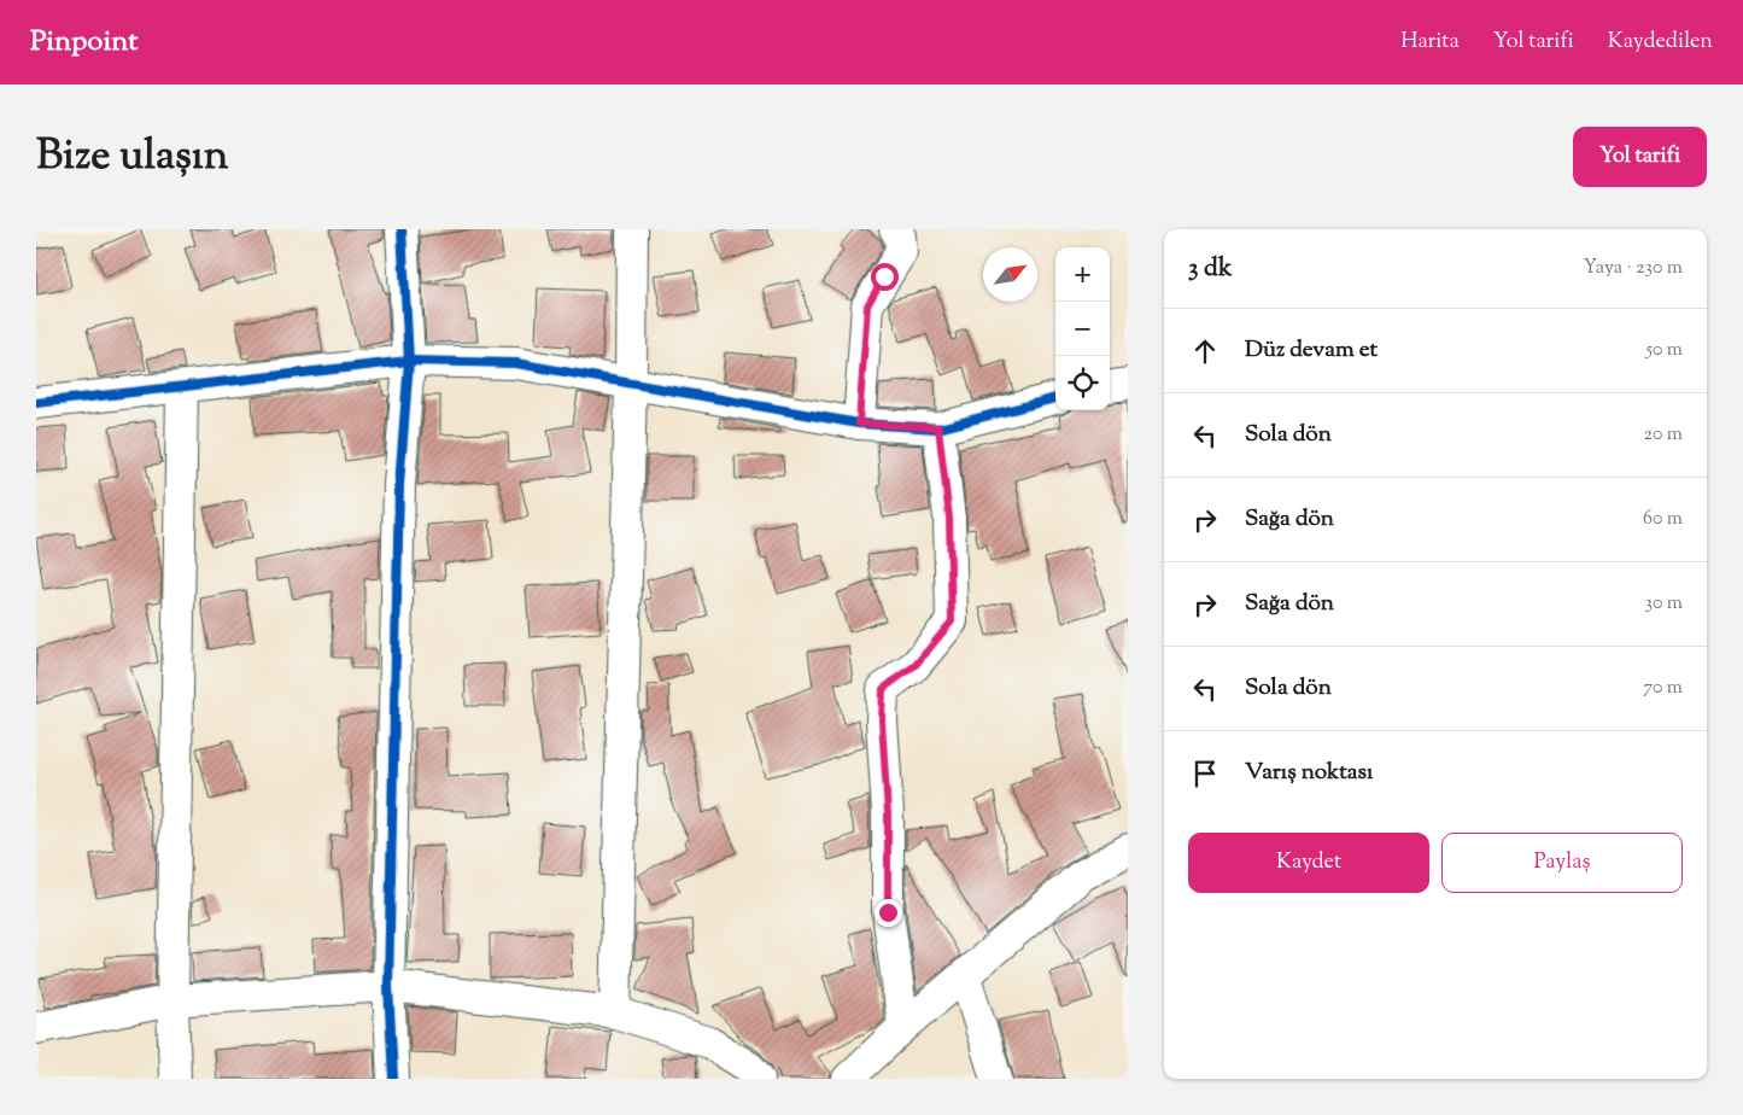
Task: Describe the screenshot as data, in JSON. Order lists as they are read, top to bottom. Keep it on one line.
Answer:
{"north":"top right","page":{"header":"Pinpoint","nav":["Harita","Yol tarifi","Kaydedilen"],"title":"Bize ulaşın","buttons":["Yol tarifi",["Kaydet","Paylaş"]],"heading":["3 dk","Yaya · 230 m"],"map_buttons":["+","−"],"list":[["Düz devam et","50 m"],["Sola dön","20 m"],["Sağa dön","60 m"],["Sağa dön","30 m"],["Sola dön","70 m"],"Varış noktası"]}}
